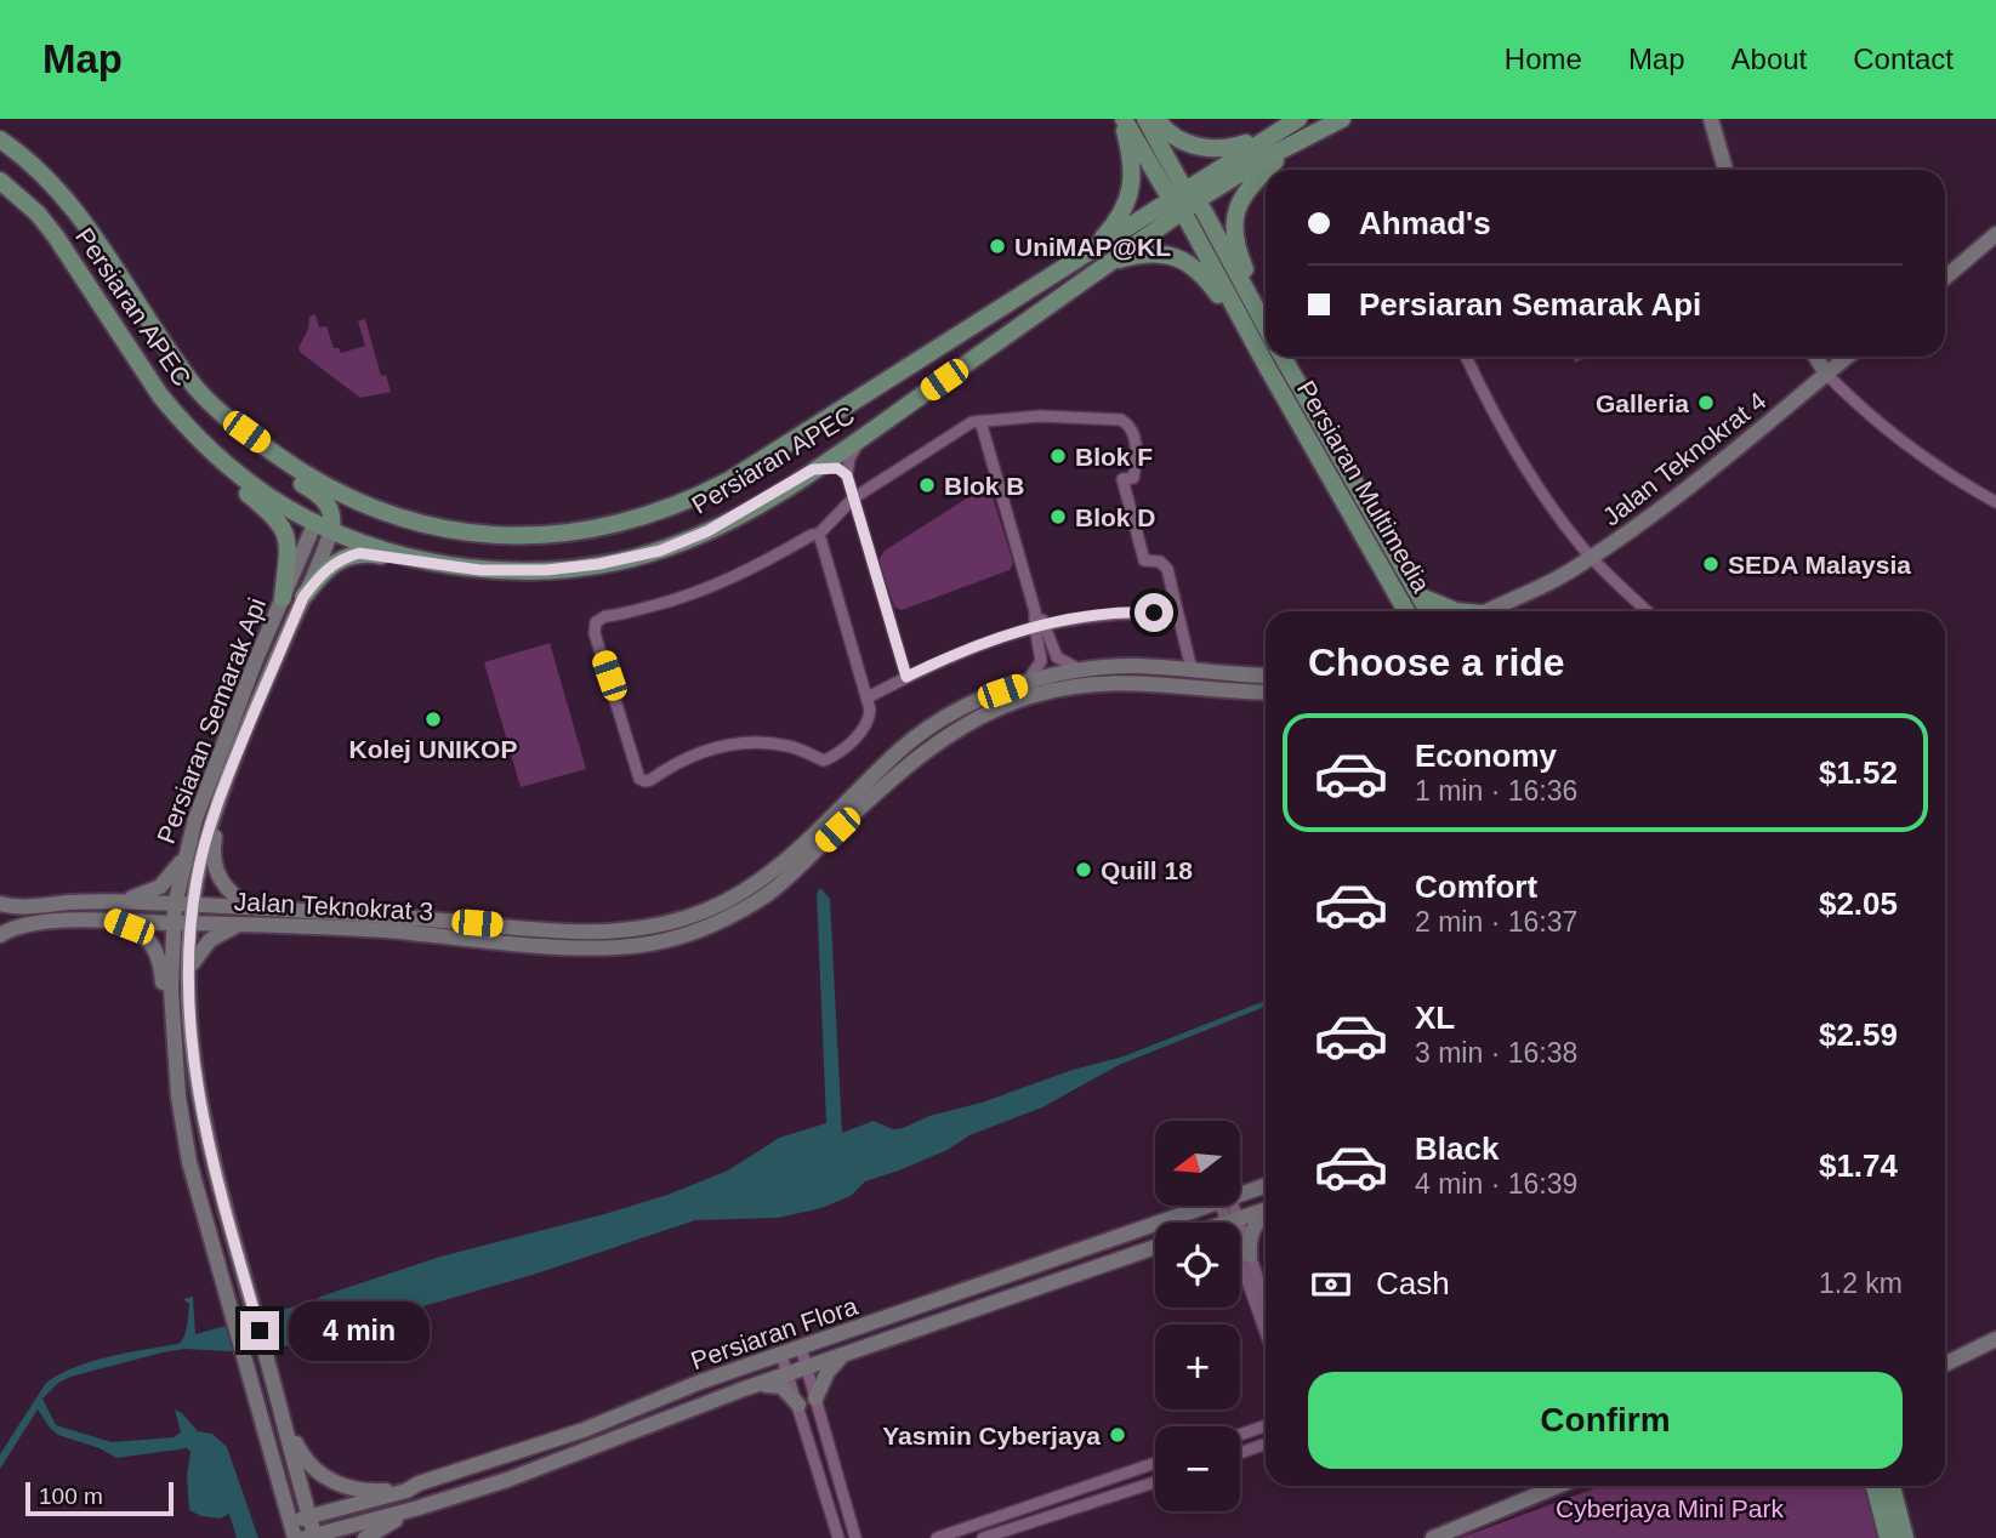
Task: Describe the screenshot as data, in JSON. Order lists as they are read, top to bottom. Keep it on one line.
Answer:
{"streets":{"main road":["Persiaran APEC","Jalan Teknokrat 4","Persiaran Multimedia","Persiaran Semarak Api","Jalan Teknokrat 3","Persiaran Flora"]},"crossings":[["Persiaran APEC","Persiaran Multimedia"],["Persiaran APEC","Persiaran Semarak Api"],["Persiaran Semarak Api","Jalan Teknokrat 3"],["Persiaran Semarak Api","Persiaran Flora"]],"parks":["Cyberjaya Mini Park"],"places":["UniMAP@KL","Galleria","Blok F","Blok B","Blok D","SEDA Malaysia","Kolej UNIKOP","Quill 18","Yasmin Cyberjaya"],"scale_bar":"100 m","north":"left","page":{"header":"Map","nav":["Home","Map","About","Contact"],"banner":["Ahmad's","Persiaran Semarak Api"],"heading":"Choose a ride","list":[{"name":"Economy","note":"1 min · 16:36","value":"$1.52"},{"name":"Comfort","note":"2 min · 16:37","value":"$2.05"},{"name":"XL","note":"3 min · 16:38","value":"$2.59"},{"name":"Black","note":"4 min · 16:39","value":"$1.74"}],"map_buttons":["+","−"],"pay":["Cash","1.2 km"],"bubble":"4 min","buttons":"Confirm","scale":"100 m"}}
